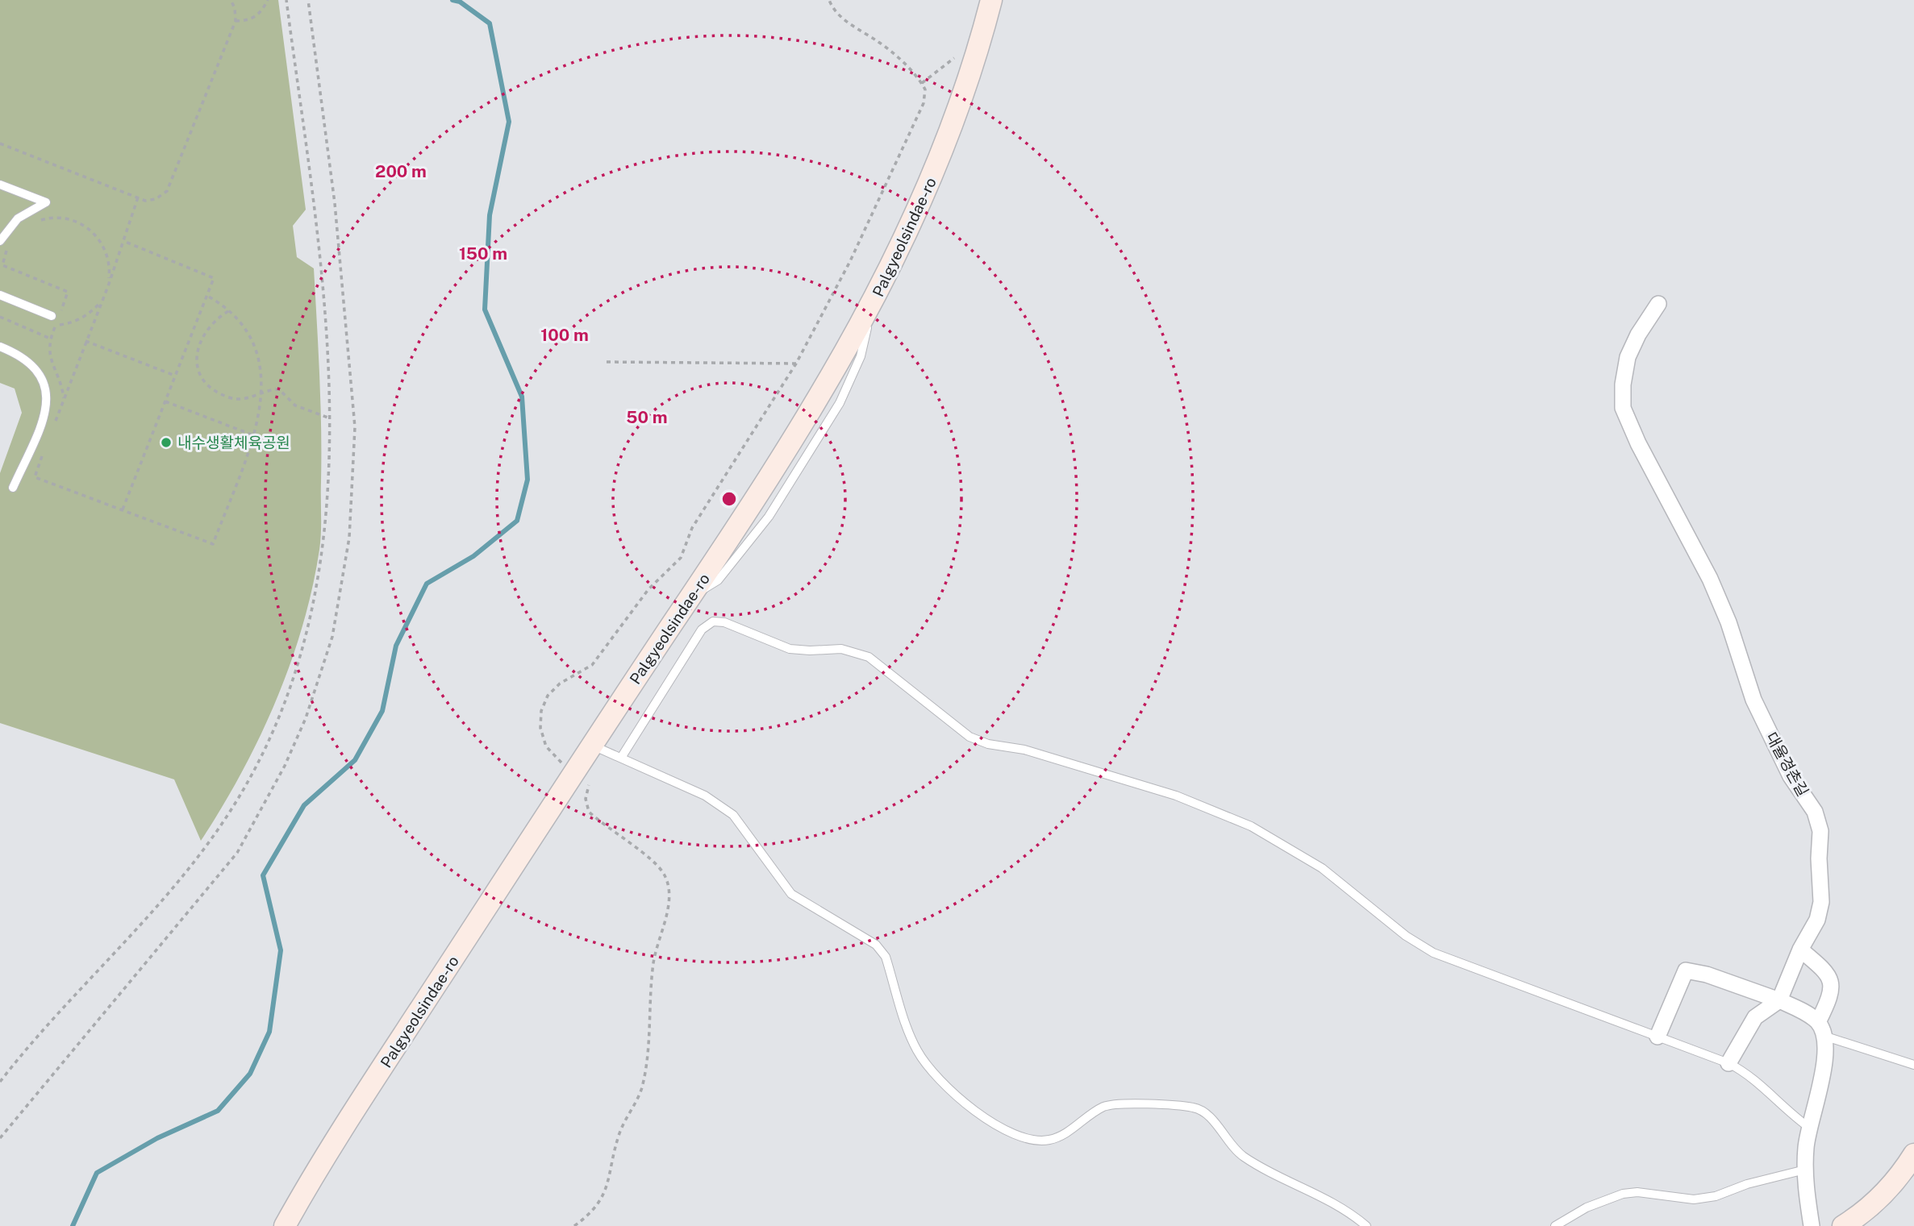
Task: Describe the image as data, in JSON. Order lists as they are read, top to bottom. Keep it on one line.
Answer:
{"streets":{"main road":["Palgyeolsindae-ro"],"street":["대율경촌길"]},"places":["내수생활체육공원"],"rings":["200 m","150 m","100 m","50 m"]}
